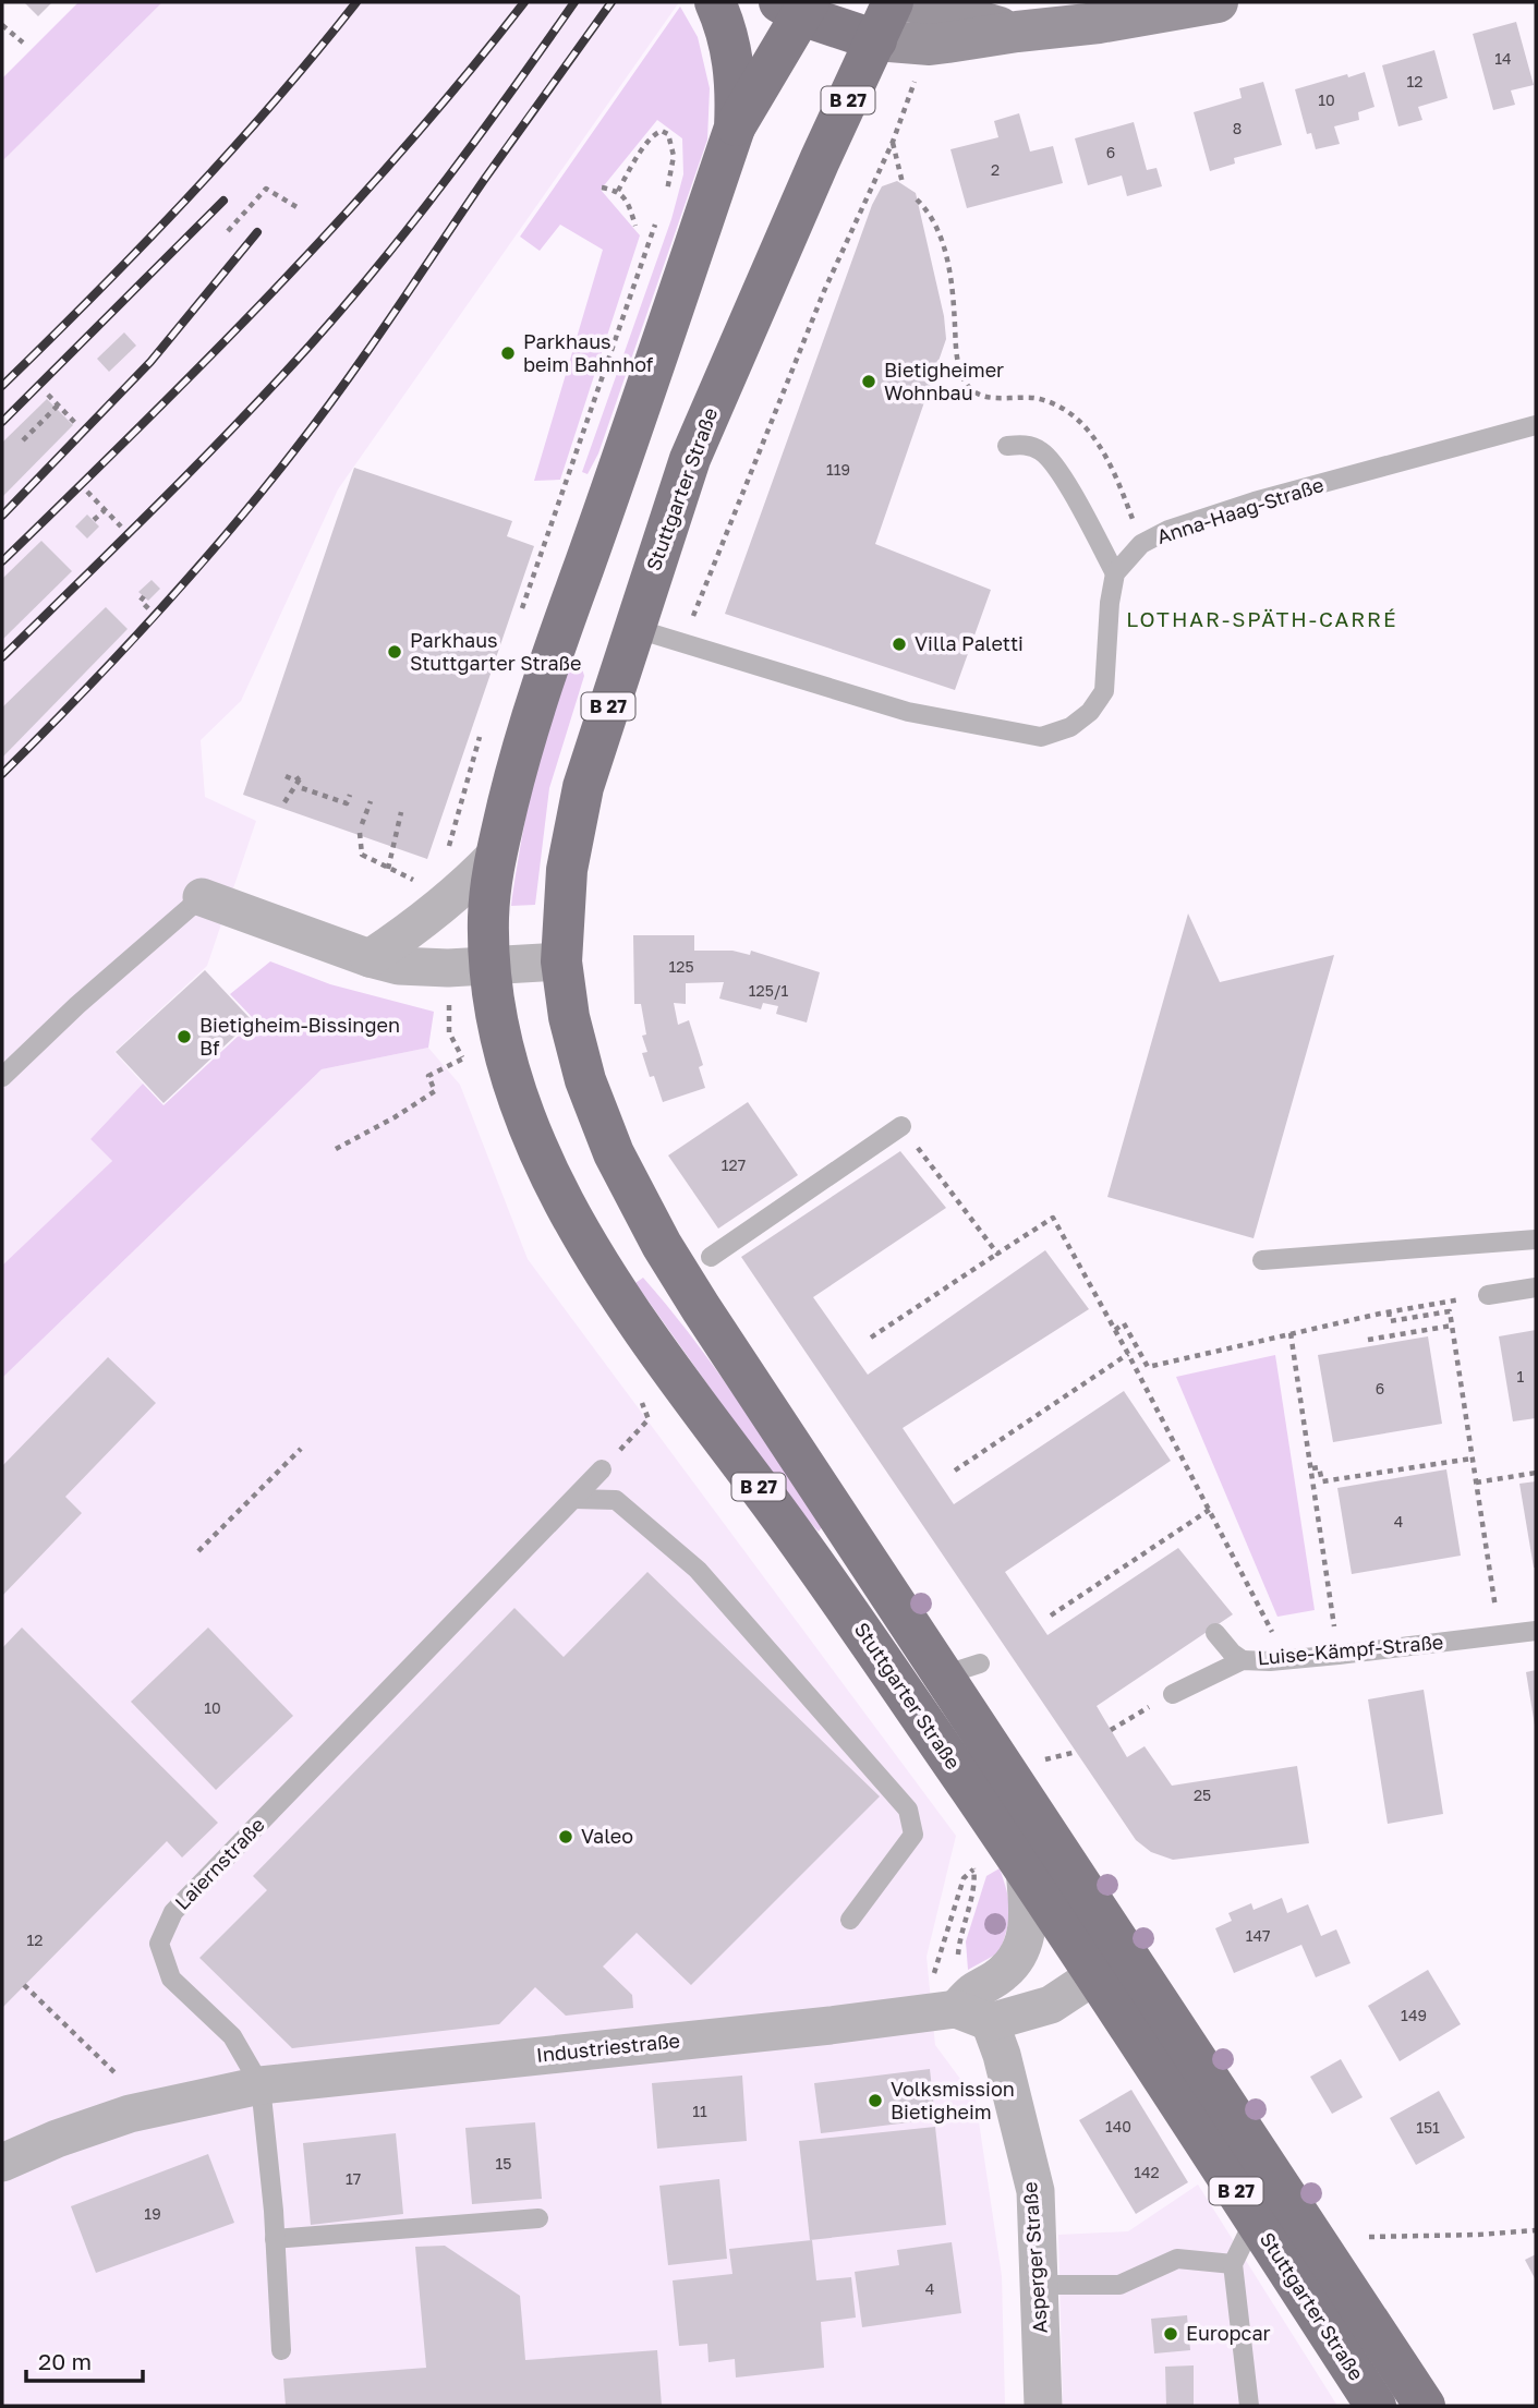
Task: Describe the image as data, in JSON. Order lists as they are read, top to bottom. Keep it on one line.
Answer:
{"streets":{"main road":["B 27","Stuttgarter Straße"],"street":["Industriestraße","Asperger Straße"],"lane":["Anna-Haag-Straße","Luise-Kämpf-Straße","Laiernstraße"]},"crossings":[["B 27","Stuttgarter Straße"],["Stuttgarter Straße","Industriestraße"],["Laiernstraße","Industriestraße"],["Industriestraße","Asperger Straße"]],"districts":["LOTHAR-SPÄTH-CARRÉ"],"places":["Parkhaus beim Bahnhof","Bietigheimer Wohnbau","Villa Paletti","Parkhaus Stuttgarter Straße","Bietigheim-Bissingen Bf","Valeo","Volksmission Bietigheim","Europcar"],"house_numbers":["14","12","10","8","6","2","119","125","125/1","127","1","6","4","10","25","147","12","149","11","140","151","15","142","17","19","4"],"scale_bar":"20 m"}
